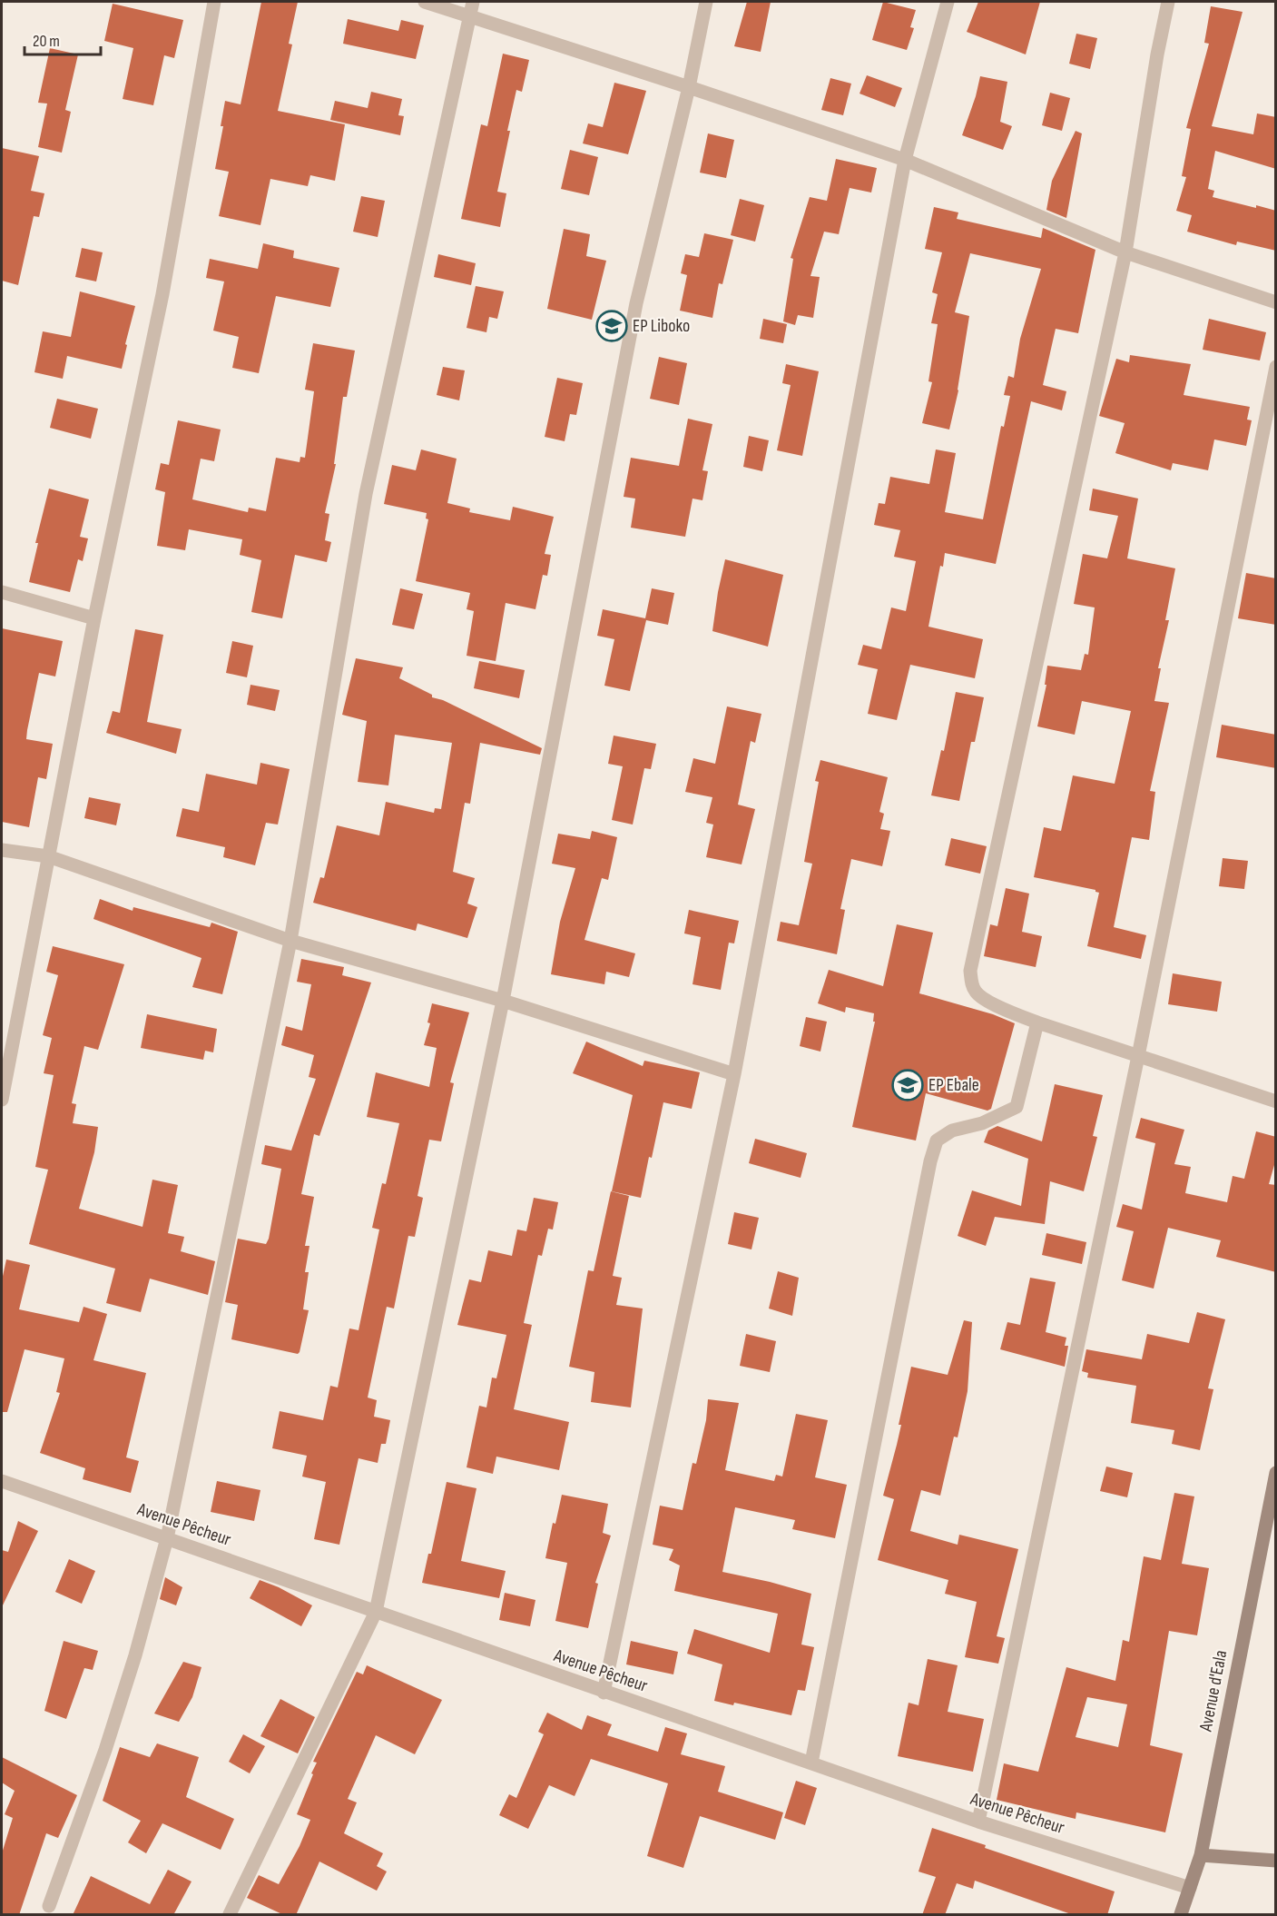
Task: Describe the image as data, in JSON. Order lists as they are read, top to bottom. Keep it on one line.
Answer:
{"streets":{"street":["Avenue Pêcheur","Avenue d'Eala"]},"crossings":[["Avenue Pêcheur","Avenue d'Eala"]],"places":{"school or university":["EP Liboko","EP Ebale"]},"scale_bar":"20 m"}
